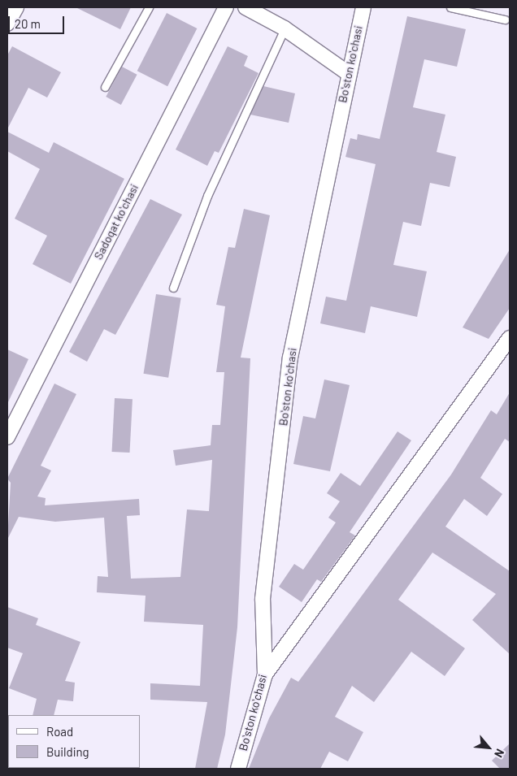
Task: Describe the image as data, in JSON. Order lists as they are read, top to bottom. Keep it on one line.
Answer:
{"streets":{"street":["Boʻston koʻchasi","Sadoqat koʻchasi"]},"legend":["Road","Building"],"scale_bar":"20 m","north":"bottom right"}
